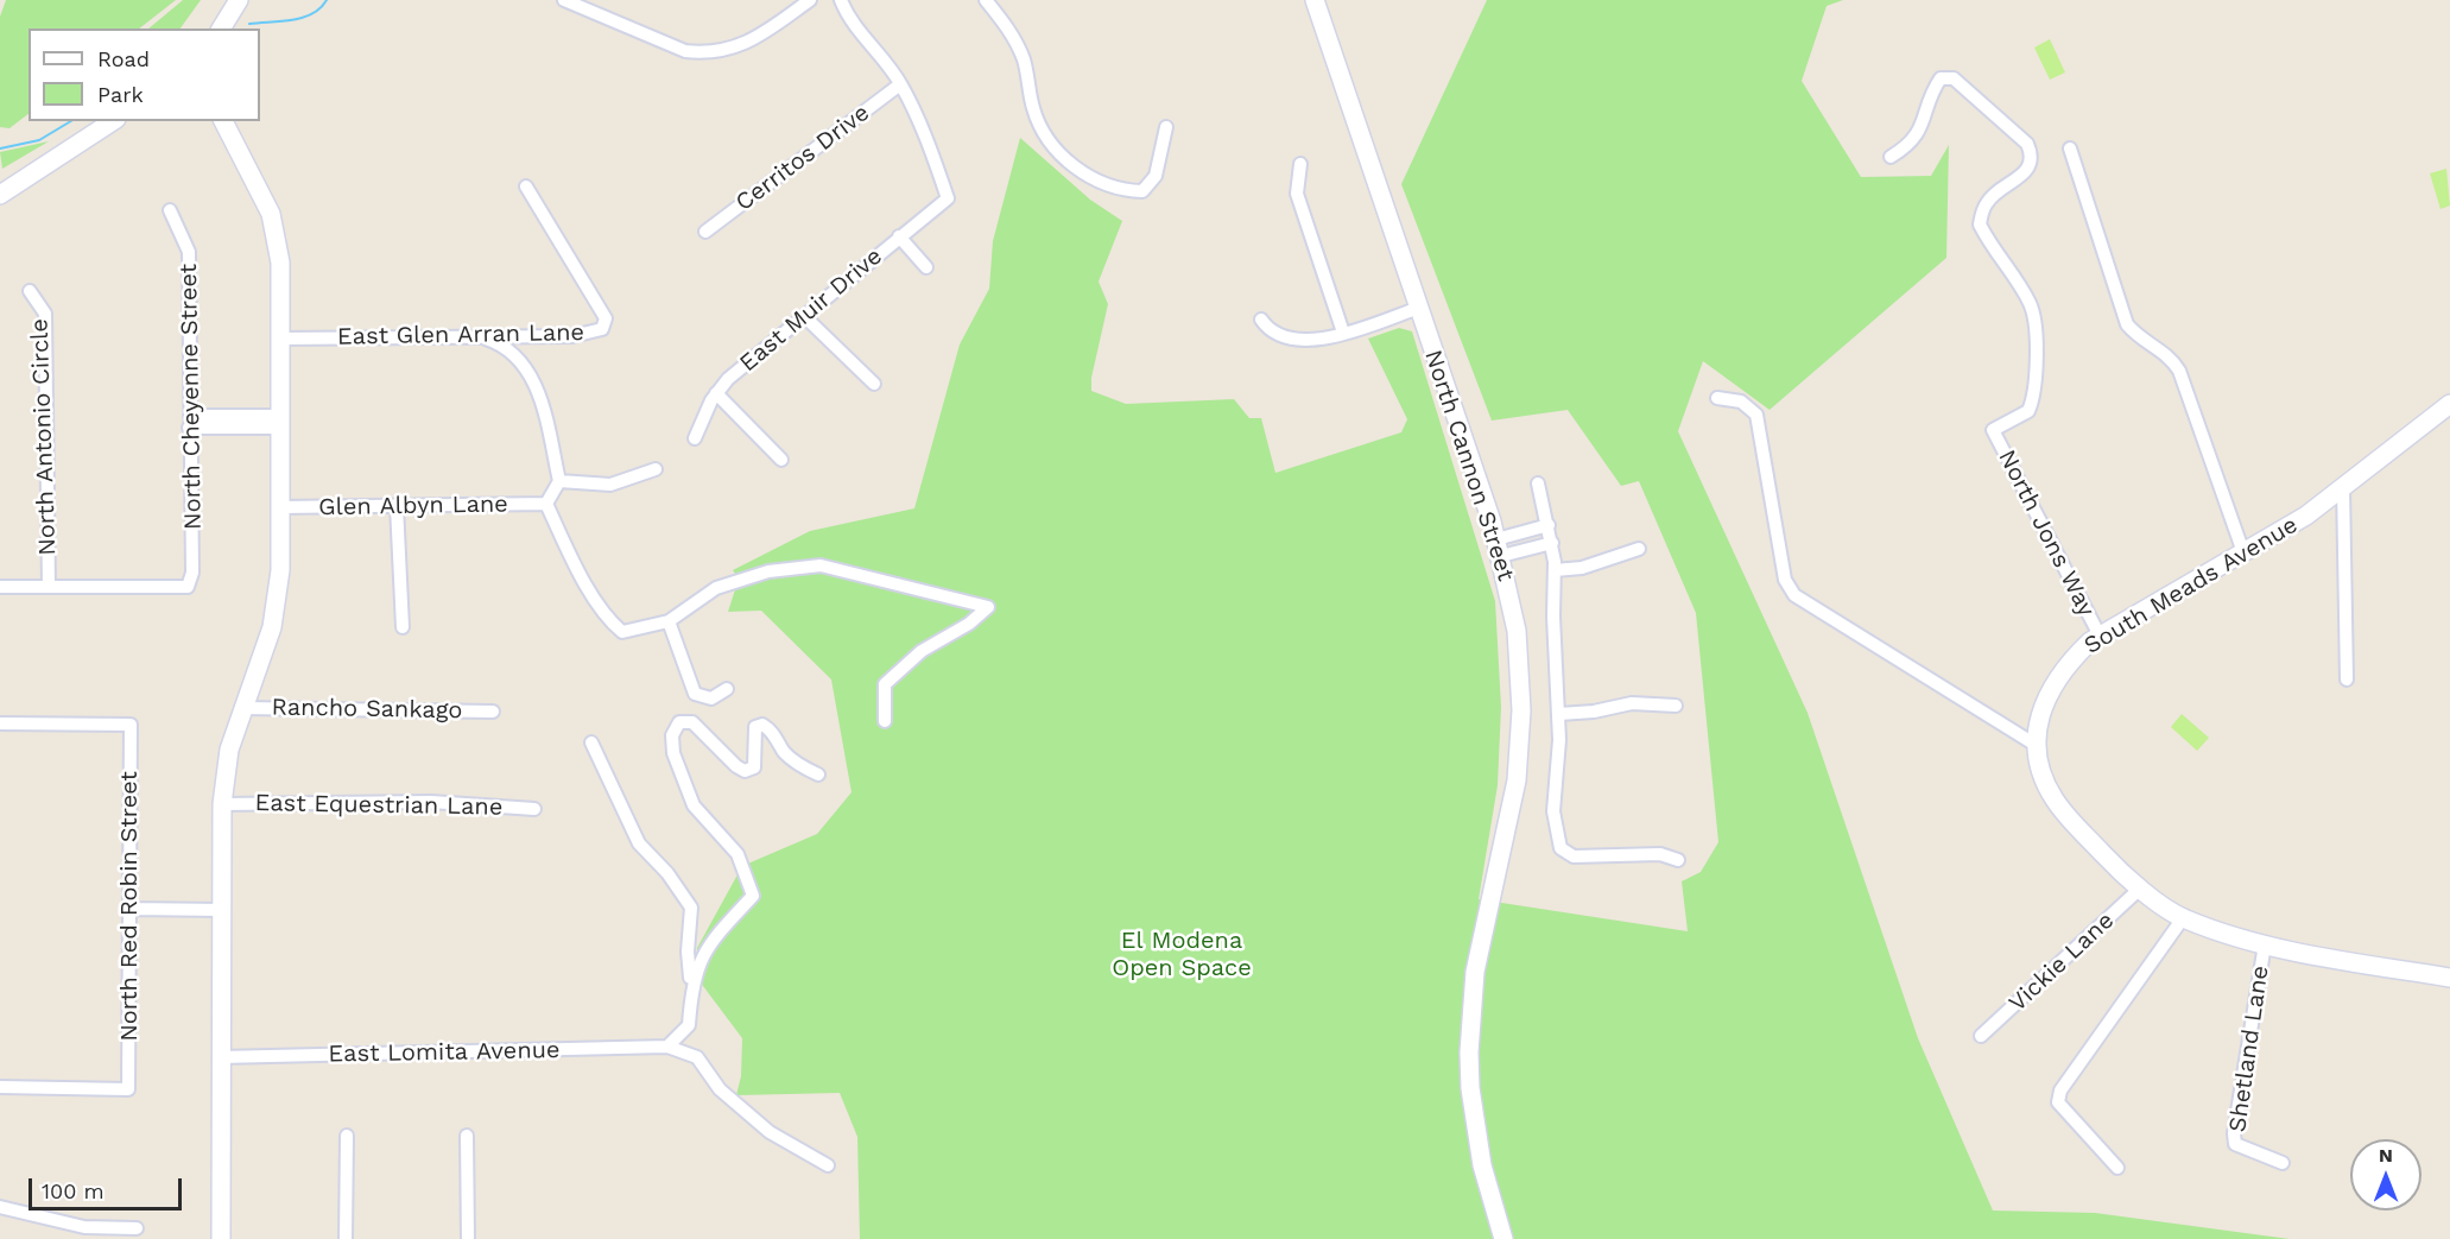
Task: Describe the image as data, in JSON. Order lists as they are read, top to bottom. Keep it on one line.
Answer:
{"streets":{"street":["Cerritos Drive","East Muir Drive","East Glen Arran Lane","North Cheyenne Street","North Antonio Circle","North Cannon Street","Glen Albyn Lane","North Jons Way","South Meads Avenue","Rancho Sankago","East Equestrian Lane","North Red Robin Street","Vickie Lane","Shetland Lane","East Lomita Avenue"]},"crossings":[["Cerritos Drive","East Muir Drive"],["North Cheyenne Street","North Antonio Circle"],["North Jons Way","South Meads Avenue"],["South Meads Avenue","Vickie Lane"],["South Meads Avenue","Shetland Lane"]],"parks":["El Modena Open Space"],"legend":["Road","Park"],"scale_bar":"100 m","north":"top"}
